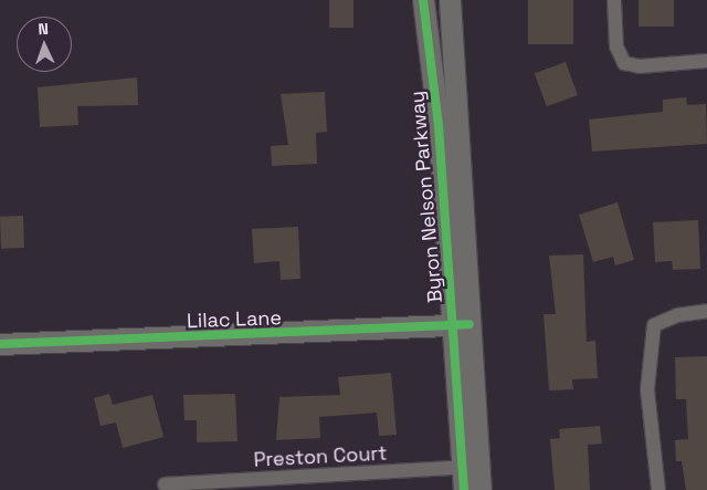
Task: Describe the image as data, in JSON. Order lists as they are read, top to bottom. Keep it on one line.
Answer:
{"streets":{"street":["Byron Nelson Parkway","Lilac Lane","Preston Court"]},"crossings":[["Byron Nelson Parkway","Lilac Lane"],["Byron Nelson Parkway","Preston Court"]],"north":"top"}
